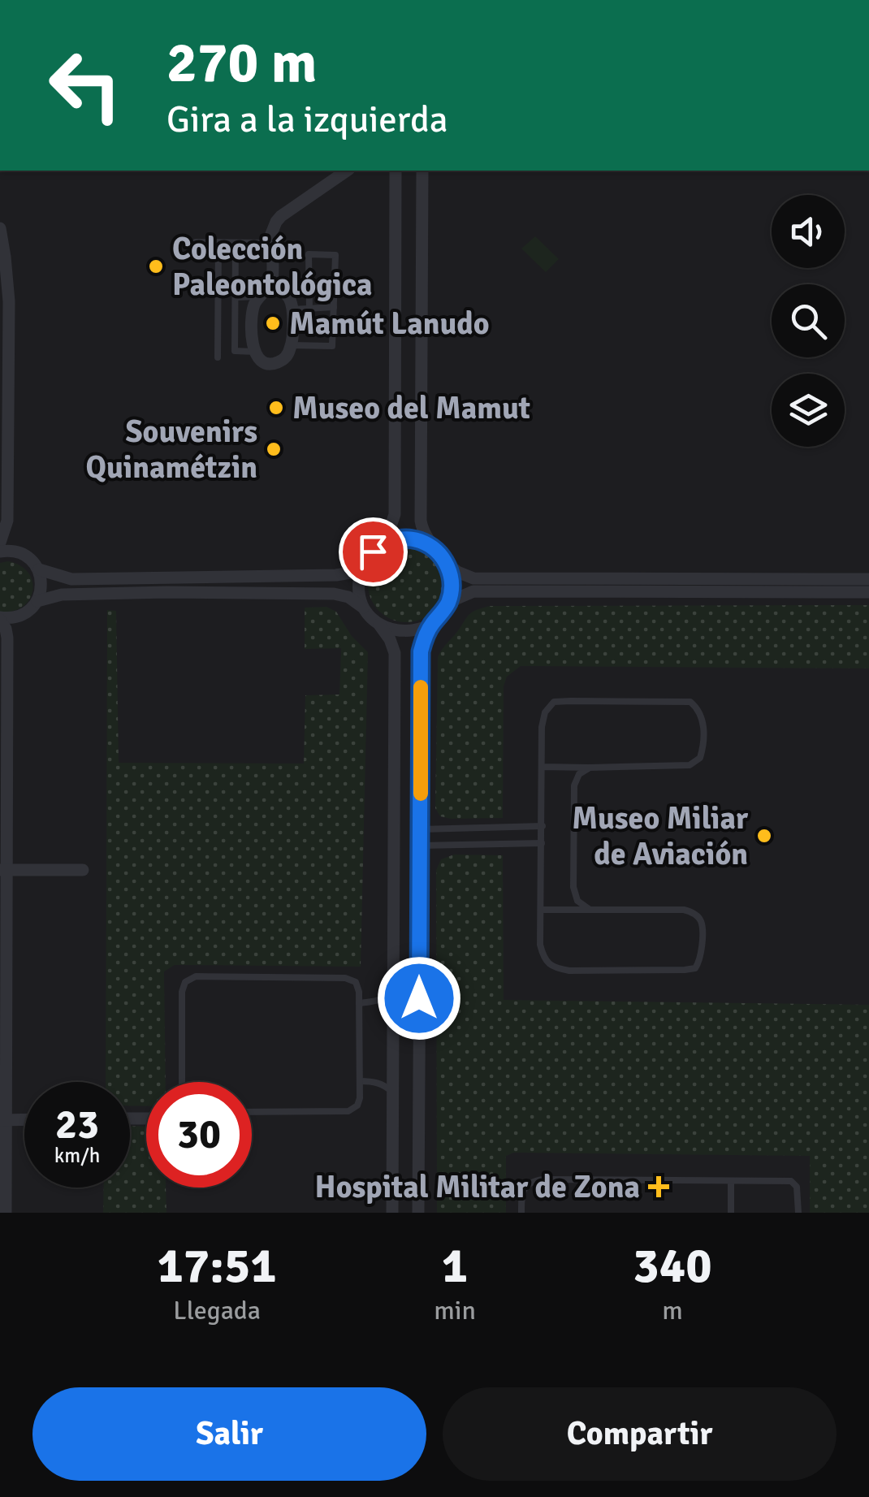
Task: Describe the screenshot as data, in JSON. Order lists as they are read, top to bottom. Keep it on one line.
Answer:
{"places":{"other":["Colección Paleontológica","Mamút Lanudo","Museo del Mamut","Souvenirs Quinamétzin","Museo Miliar de Aviación"],"health":["Hospital Militar de Zona"]},"page":{"turn":["270 m","Gira a la izquierda"],"speed":"23 km/h","limit":"30","eta":["17:51","Llegada","1","min","340","m"],"buttons":["Salir","Compartir"]}}
